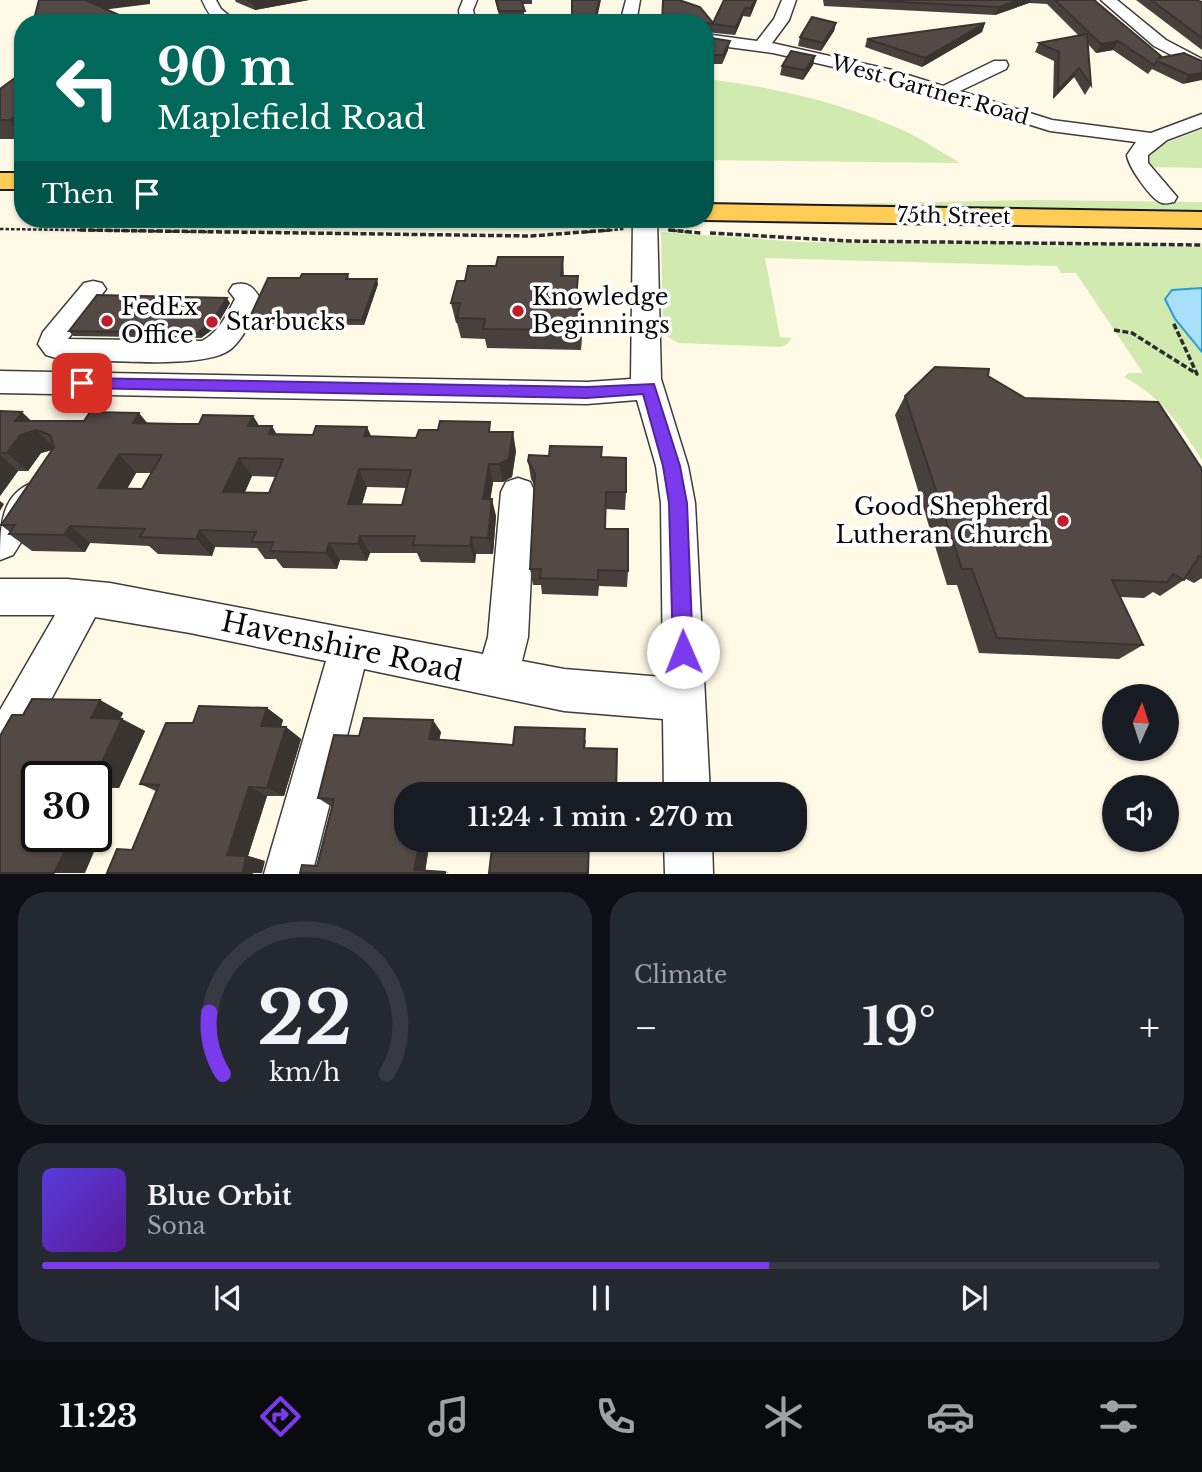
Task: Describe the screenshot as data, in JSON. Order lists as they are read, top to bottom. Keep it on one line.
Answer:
{"streets":{"main road":["75th Street"],"street":["West Gartner Road","Havenshire Road"]},"places":["Knowledge Beginnings","FedEx Office","Starbucks","Good Shepherd Lutheran Church"],"north":"top","page":{"turn":["90 m","Maplefield Road"],"then":"Then","limit":"30","trip":"11:24 · 1 min · 270 m","tile":"Climate","heat":["−","19°","+"],"song":["Blue Orbit","Sona"],"tabs":"11:23","gauge":["22","km/h"]}}
